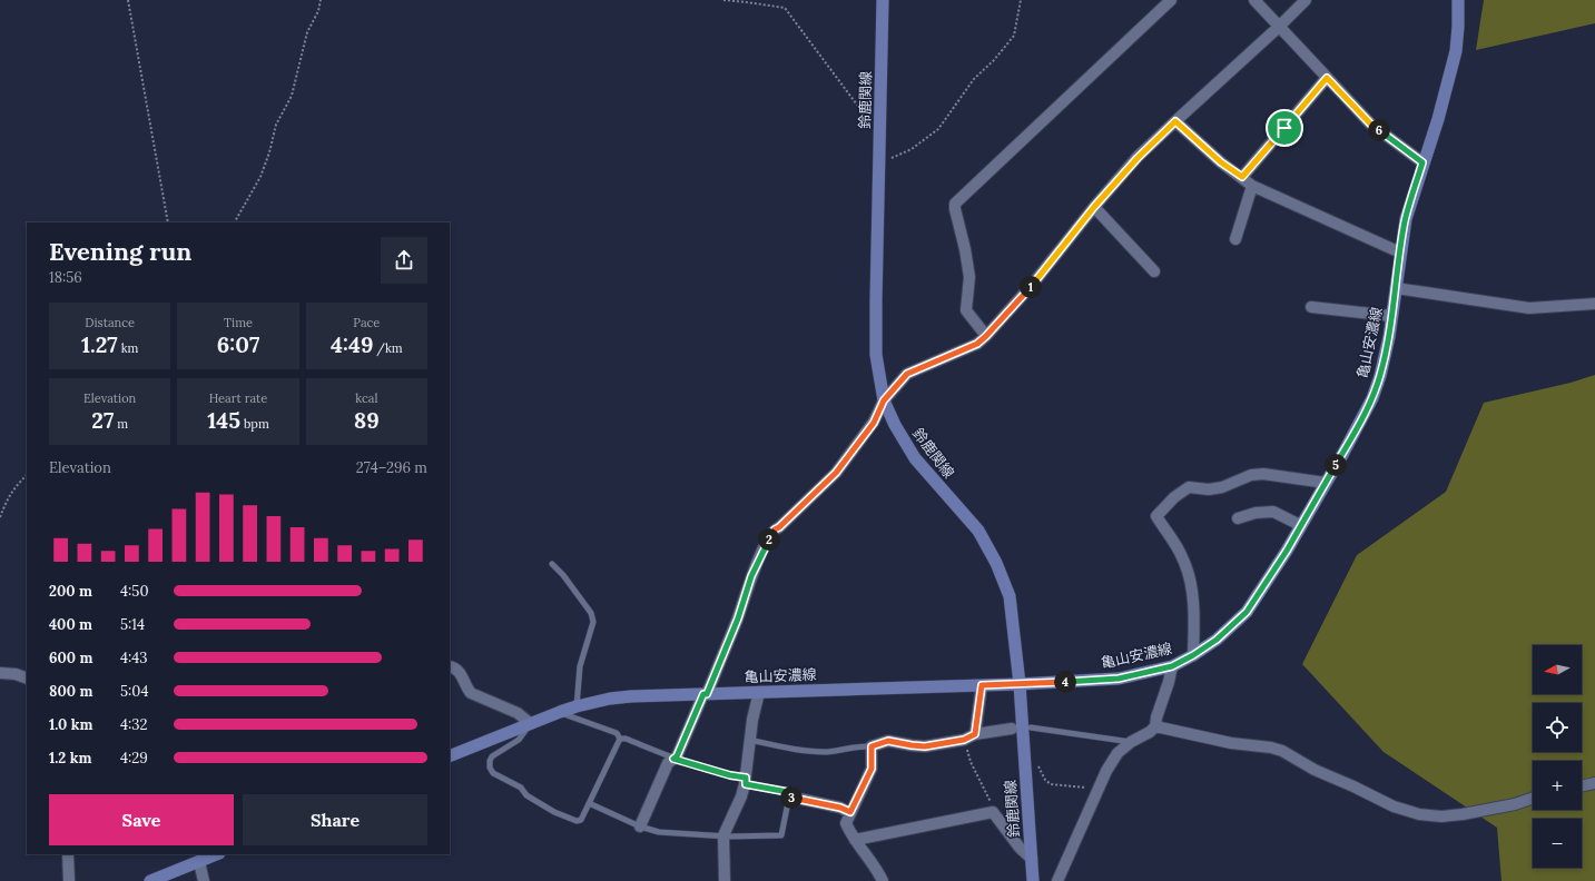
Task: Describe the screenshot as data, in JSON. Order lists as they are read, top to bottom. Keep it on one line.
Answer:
{"streets":{"main road":["鈴鹿関線","亀山安濃線"]},"crossings":[["鈴鹿関線","亀山安濃線"]],"north":"left","page":{"pins":["6","1","5","2","4","3"],"heading":["Evening run","18:56"],"stats":[["Distance","1.27 km"],["Time","6:07"],["Pace","4:49 /km"],["Elevation","27 m"],["Heart rate","145 bpm"],["kcal","89"]],"chart":["Elevation","274–296 m"],"list":[{"name":"200 m","note":"4:50"},{"name":"400 m","note":"5:14"},{"name":"600 m","note":"4:43"},{"name":"800 m","note":"5:04"},{"name":"1.0 km","note":"4:32"},{"name":"1.2 km","note":"4:29"}],"map_buttons":["+","−"],"buttons":["Save","Share"]}}
